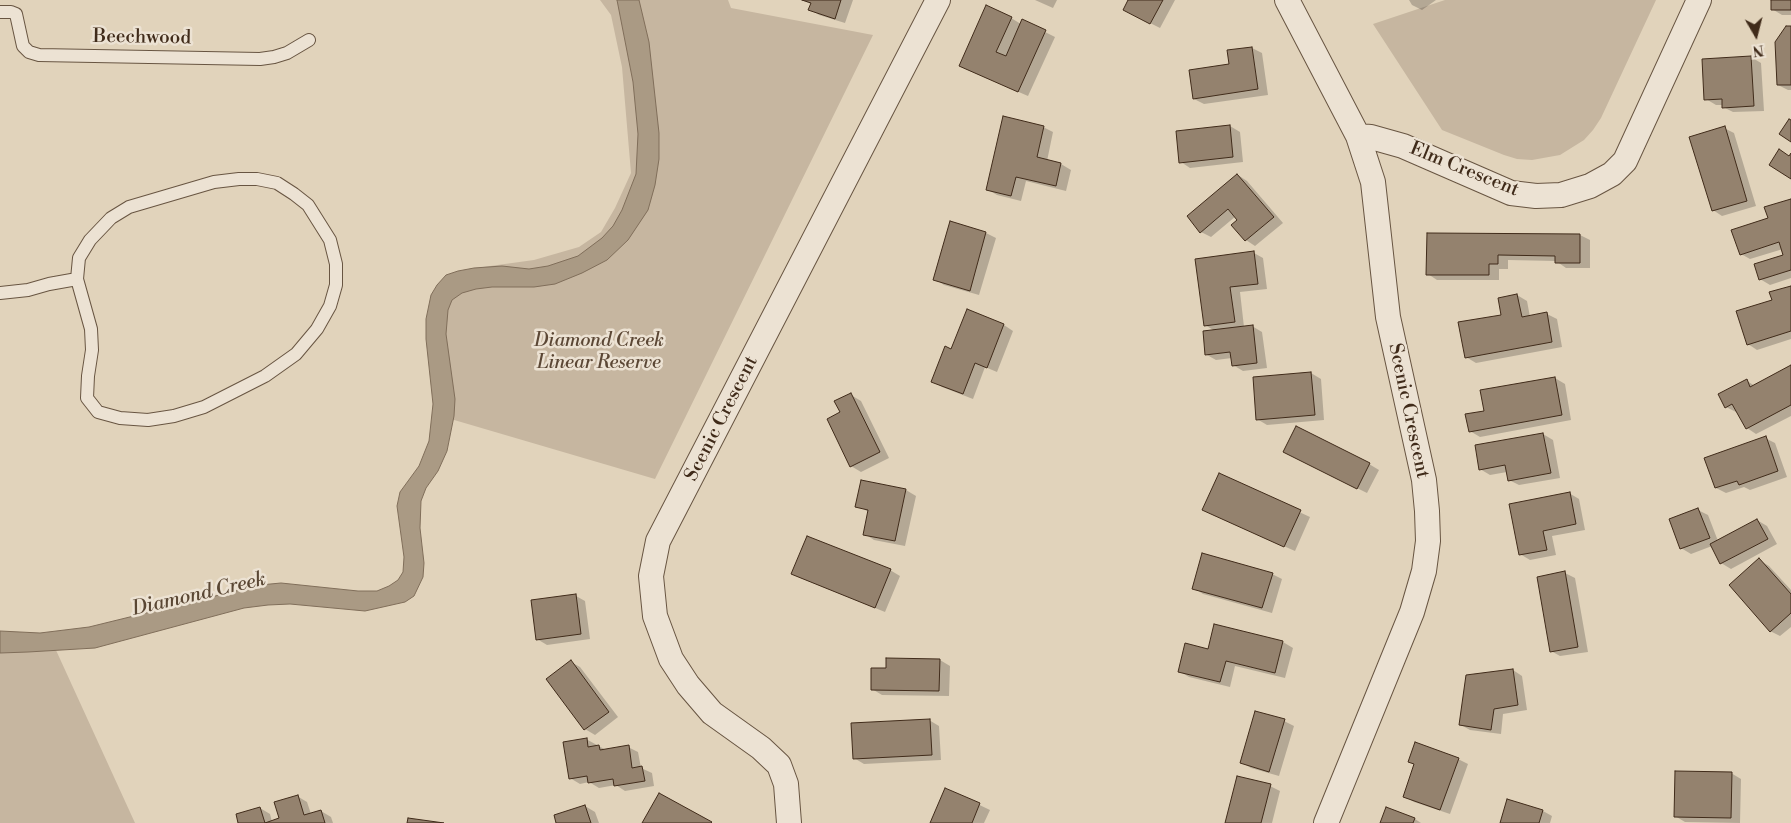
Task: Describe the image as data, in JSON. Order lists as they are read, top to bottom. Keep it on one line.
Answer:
{"streets":{"street":["Elm Crescent","Scenic Crescent"],"lane":["Beechwood"]},"crossings":[["Elm Crescent","Scenic Crescent"]],"water":["Diamond Creek"],"parks":["Diamond Creek Linear Reserve"],"north":"bottom"}
